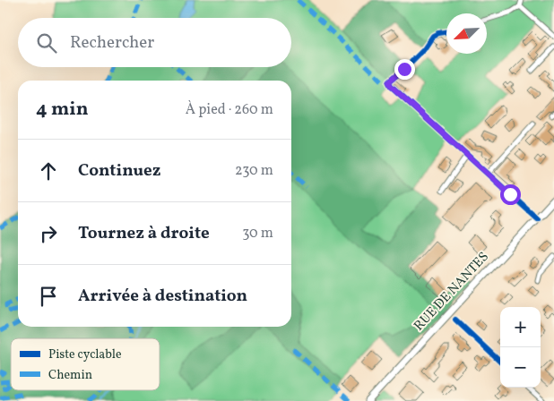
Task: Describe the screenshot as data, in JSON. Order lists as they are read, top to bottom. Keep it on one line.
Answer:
{"streets":{"main road":["RUE DE NANTES"]},"legend":["Piste cyclable","Chemin"],"north":"bottom left","page":{"search":"Rechercher","heading":["4 min","À pied · 260 m"],"list":[["Continuez","230 m"],["Tournez à droite","30 m"],"Arrivée à destination"],"map_buttons":["+","−"]}}
